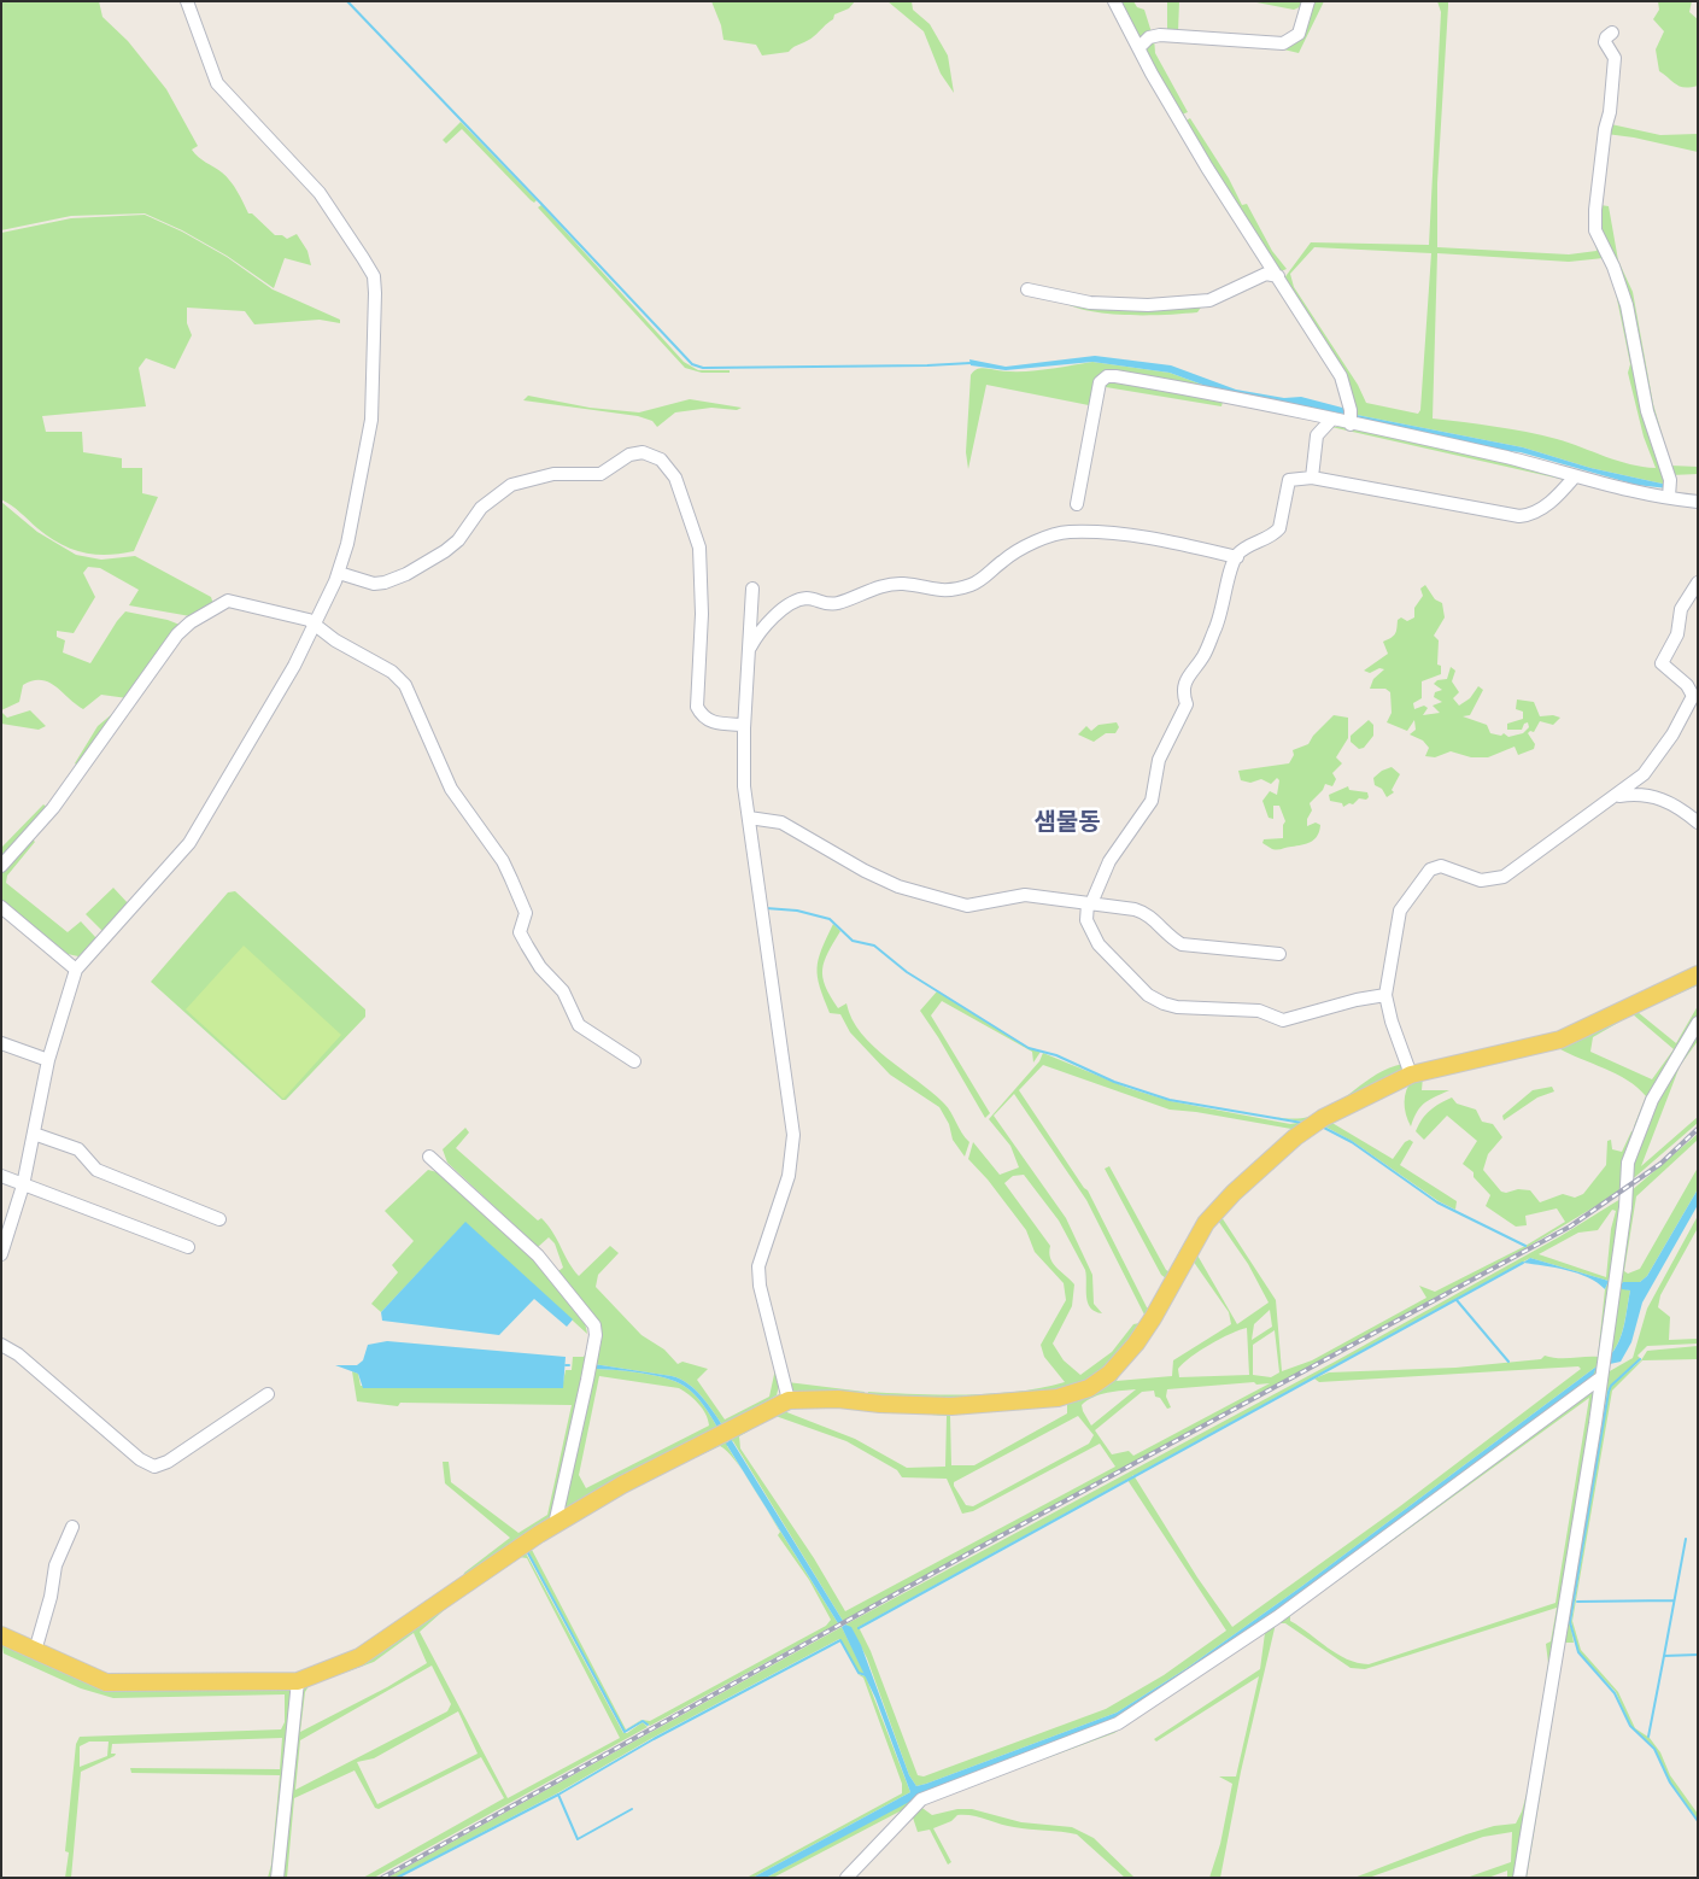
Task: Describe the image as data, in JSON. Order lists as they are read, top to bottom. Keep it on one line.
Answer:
{"districts":["샘물동"]}
